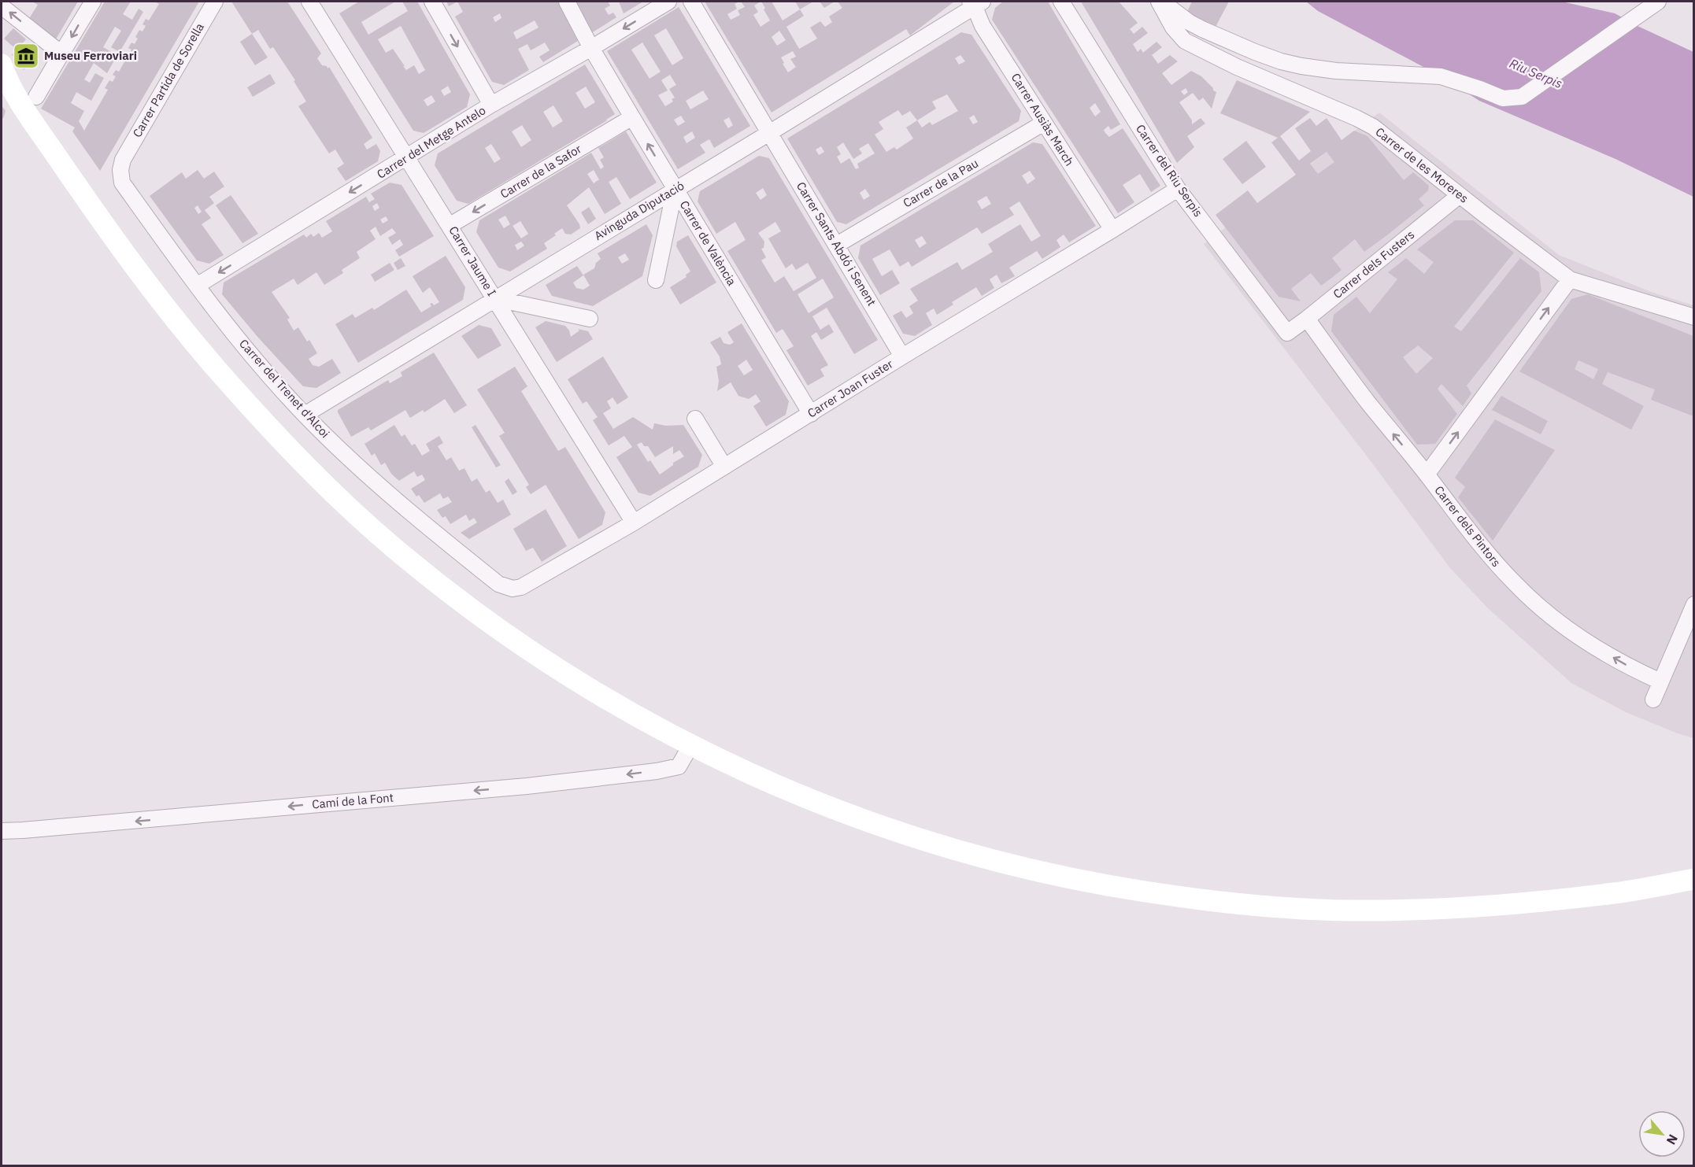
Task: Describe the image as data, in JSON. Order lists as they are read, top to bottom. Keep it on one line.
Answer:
{"streets":{"street":["Carrer Partida de Sorella","Carrer Ausiàs March","Carrer del Metge Antelo","Carrer de les Moreres","Carrer del Riu Serpis","Carrer de la Safor","Carrer de la Pau","Avinguda Diputació","Carrer de València","Carrer Sants Abdó i Senent","Carrer Jaume I","Carrer dels Fusters","Carrer del Trenet d'Alcoi","Carrer Joan Fuster","Carrer dels Pintors","Camí de la Font"]},"crossings":[["Carrer Partida de Sorella","Carrer del Trenet d'Alcoi"],["Carrer Ausiàs March","Carrer de la Pau"],["Carrer Ausiàs March","Avinguda Diputació"],["Carrer Ausiàs March","Carrer Joan Fuster"],["Carrer del Metge Antelo","Carrer de València"],["Carrer del Metge Antelo","Carrer Jaume I"],["Carrer del Metge Antelo","Carrer del Trenet d'Alcoi"],["Carrer de les Moreres","Carrer dels Fusters"],["Carrer de les Moreres","Carrer dels Pintors"],["Carrer del Riu Serpis","Carrer dels Fusters"],["Carrer del Riu Serpis","Carrer Joan Fuster"],["Carrer de la Safor","Carrer de València"],["Carrer de la Safor","Carrer Jaume I"],["Carrer de la Pau","Carrer Sants Abdó i Senent"],["Avinguda Diputació","Carrer de València"],["Avinguda Diputació","Carrer Sants Abdó i Senent"],["Avinguda Diputació","Carrer Jaume I"],["Avinguda Diputació","Carrer del Trenet d'Alcoi"],["Carrer de València","Carrer Joan Fuster"],["Carrer Sants Abdó i Senent","Carrer Joan Fuster"],["Carrer Jaume I","Carrer Joan Fuster"],["Carrer del Trenet d'Alcoi","Carrer Joan Fuster"]],"one_way":["Carrer del Metge Antelo","Carrer de la Safor","Camí de la Font"],"water":["Riu Serpis"],"places":{"museum":["Museu Ferroviari"]},"north":"bottom right"}
